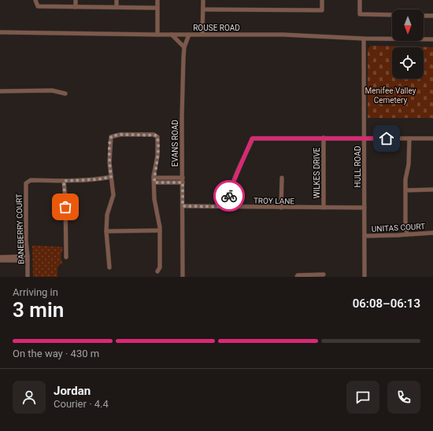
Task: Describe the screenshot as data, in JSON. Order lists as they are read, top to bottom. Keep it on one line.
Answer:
{"streets":{"street":["ROUSE ROAD","EVANS ROAD","HULL ROAD","WILKES DRIVE","TROY LANE","UNITAS COURT","BANEBERRY COURT"]},"crossings":[["ROUSE ROAD","EVANS ROAD"],["ROUSE ROAD","HULL ROAD"],["EVANS ROAD","TROY LANE"],["HULL ROAD","TROY LANE"],["HULL ROAD","UNITAS COURT"],["WILKES DRIVE","TROY LANE"]],"parks":["Menifee Valley Cemetery"],"north":"bottom","page":{"heading":["3 min","Arriving in","06:08–06:13"],"panel":["Jordan","Courier · 4.4"],"bar":"On the way · 430 m"}}
